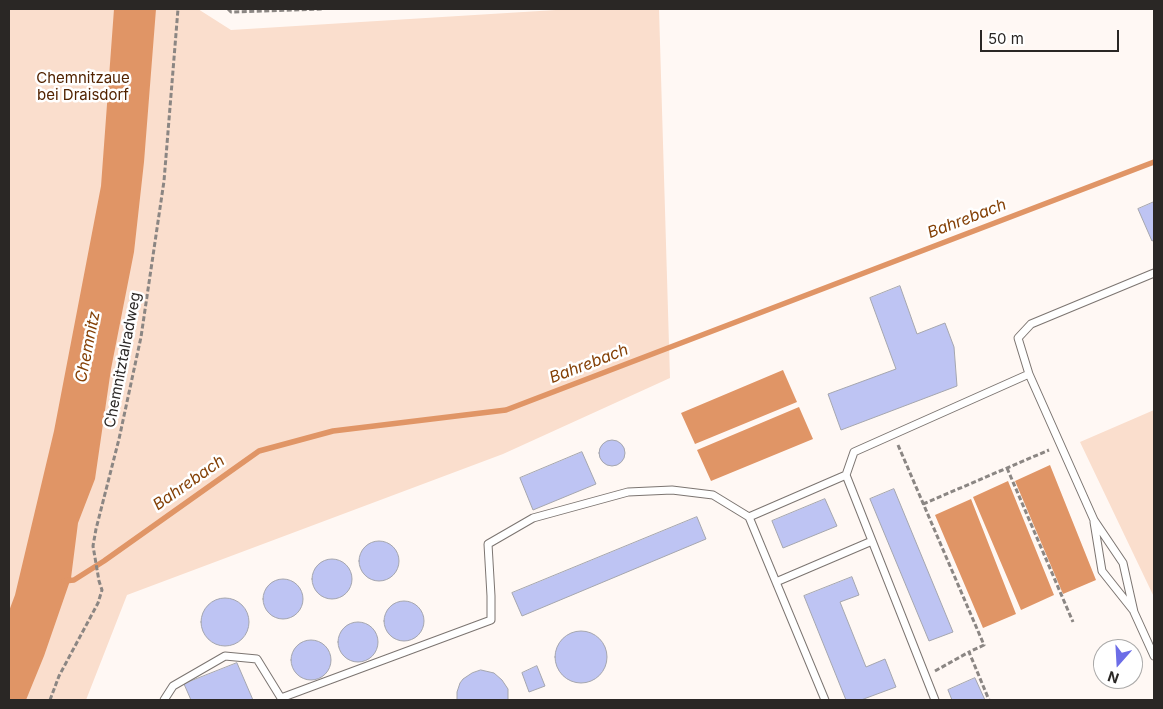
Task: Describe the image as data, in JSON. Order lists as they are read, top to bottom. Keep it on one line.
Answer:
{"streets":{"path":["Chemnitztalradweg"]},"water":["Bahrebach","Chemnitz"],"parks":["Chemnitzaue bei Draisdorf"],"scale_bar":"50 m","north":"bottom"}
